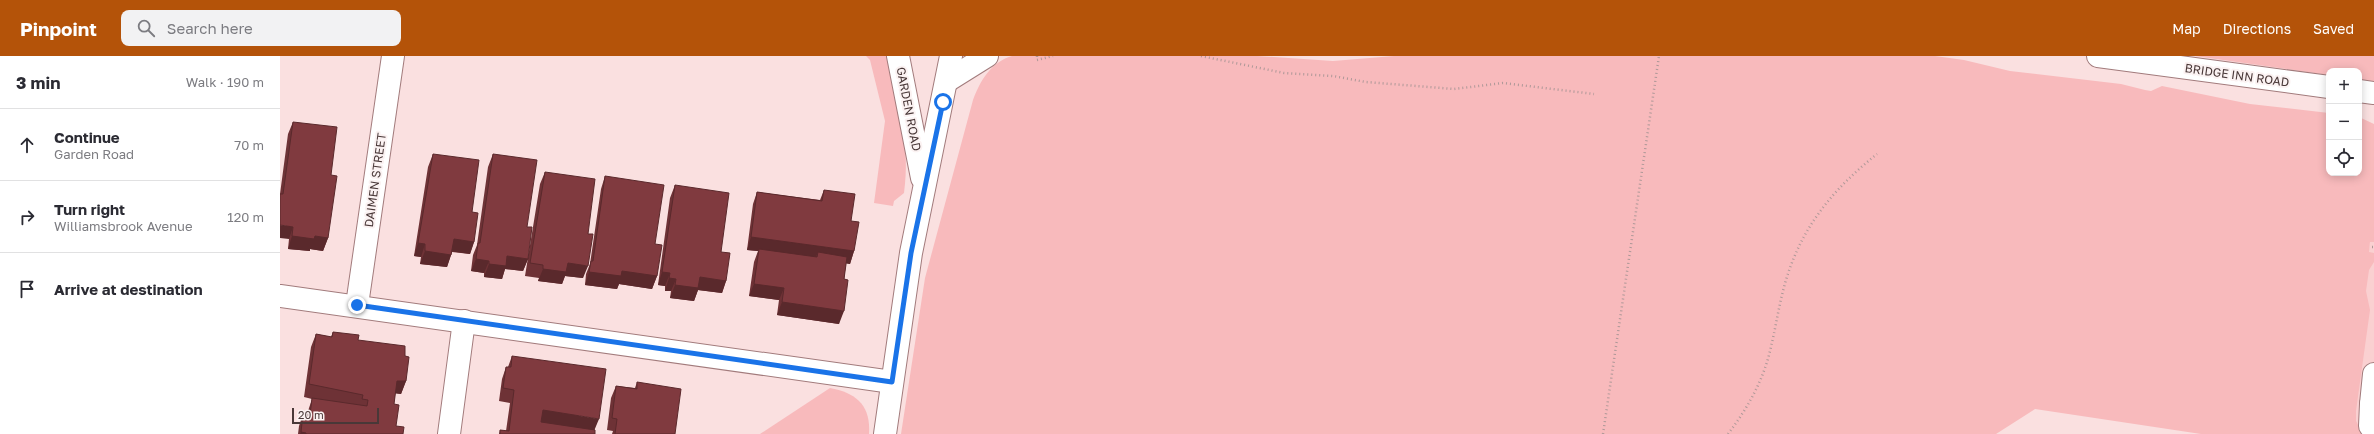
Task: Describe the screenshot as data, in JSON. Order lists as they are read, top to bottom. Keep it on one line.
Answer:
{"streets":{"street":["BRIDGE INN ROAD","GARDEN ROAD","DAIMEN STREET"]},"scale_bar":"20 m","page":{"header":"Pinpoint","search":"Search here","nav":["Map","Directions","Saved"],"heading":["3 min","Walk · 190 m"],"map_buttons":["+","−"],"list":[["Continue","Garden Road","70 m"],["Turn right","Williamsbrook Avenue","120 m"],"Arrive at destination"],"scale":"20 m"}}
